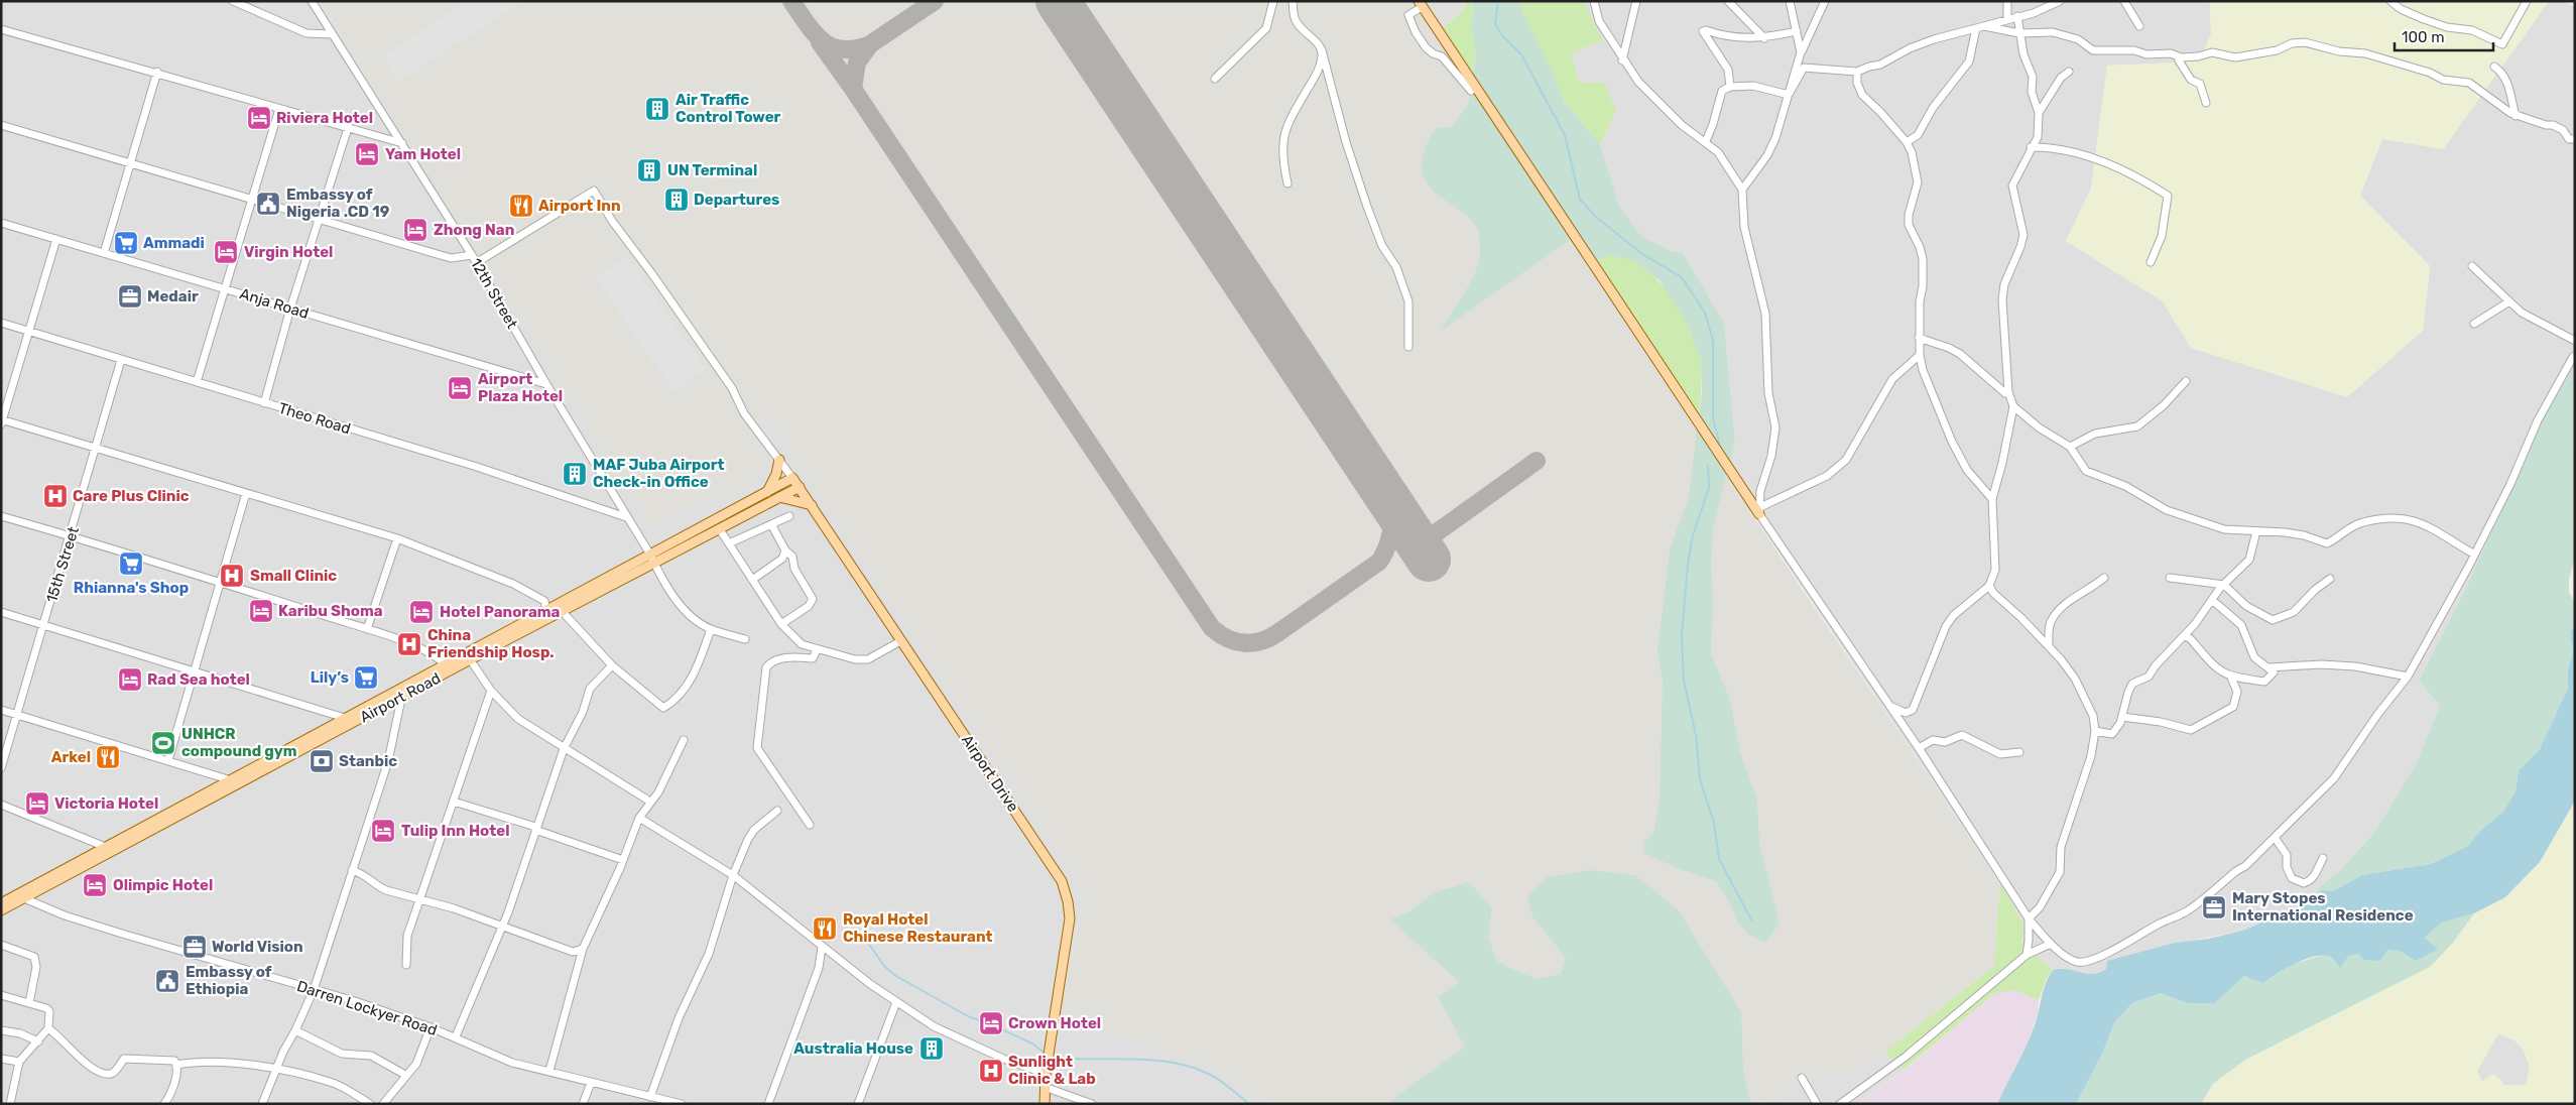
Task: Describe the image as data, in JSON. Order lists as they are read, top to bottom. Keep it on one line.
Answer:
{"streets":{"main road":["Airport Road","Airport Drive"],"street":["12th Street","Anja Road","Theo Road","15th Street","Darren Lockyer Road"]},"crossings":[["12th Street","Anja Road"],["12th Street","Theo Road"],["12th Street","Airport Road"],["Theo Road","15th Street"],["Airport Road","Airport Drive"],["Airport Road","Darren Lockyer Road"]],"places":{"building":["Air Traffic Control Tower","UN Terminal","Departures","MAF Juba Airport Check-in Office","Australia House"],"hotel":["Riviera Hotel","Yam Hotel","Zhong Nan","Virgin Hotel","Airport Plaza Hotel","Karibu Shoma","Hotel Panorama","Rad Sea hotel","Victoria Hotel","Tulip Inn Hotel","Olimpic Hotel","Crown Hotel"],"public building":["Embassy of Nigeria .CD 19","Embassy of Ethiopia"],"restaurant":["Airport Inn","Arkel","Royal Hotel Chinese Restaurant"],"supermarket":["Ammadi","Rhianna's Shop","Lily’s"],"office":["Medair","Mary Stopes International Residence","World Vision"],"hospital":["Care Plus Clinic","Small Clinic","China Friendship Hosp.","Sunlight Clinic & Lab"],"sports":["UNHCR compound gym"],"bank":["Stanbic"]},"scale_bar":"100 m"}
